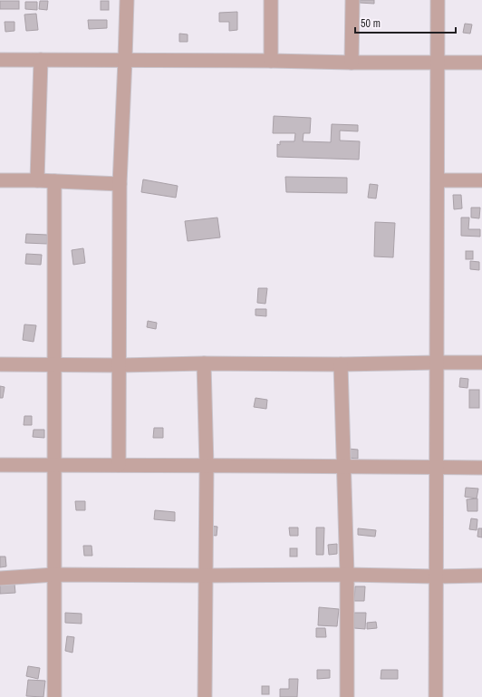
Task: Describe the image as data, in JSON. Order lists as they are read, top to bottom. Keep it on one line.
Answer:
{"scale_bar":"50 m"}
